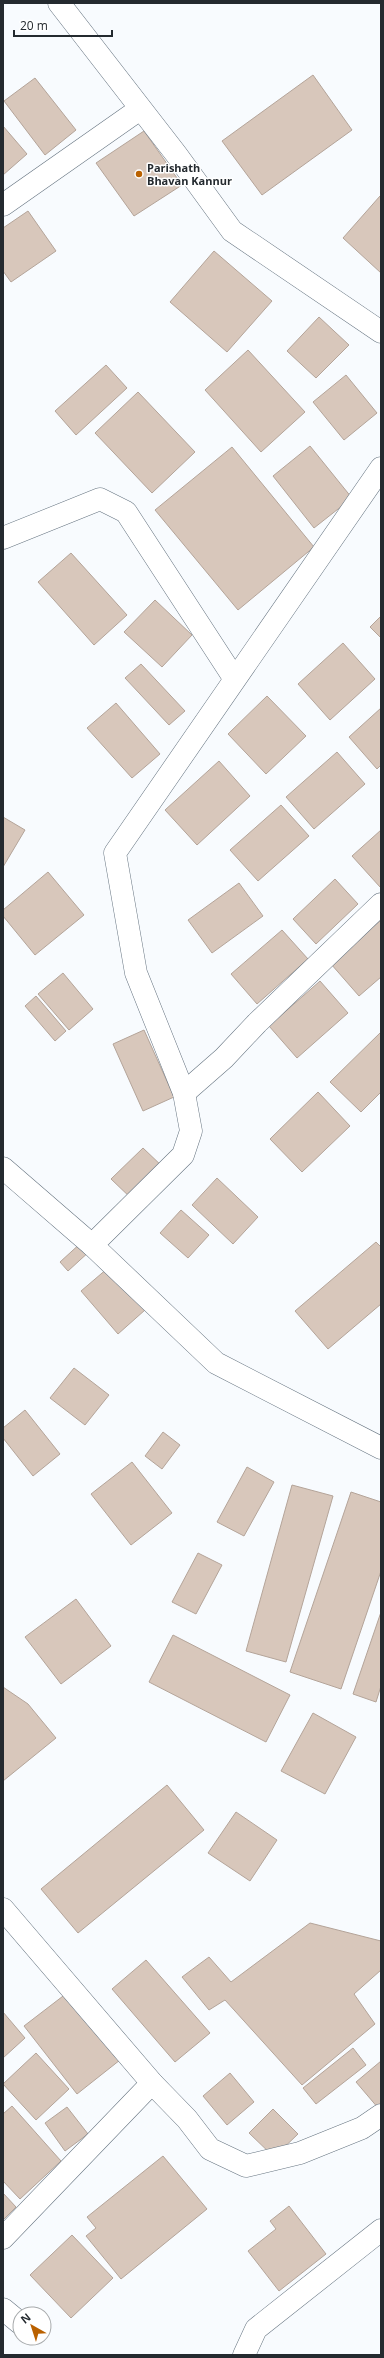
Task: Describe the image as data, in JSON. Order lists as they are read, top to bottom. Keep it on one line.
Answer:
{"places":["Parishath Bhavan Kannur"],"scale_bar":"20 m","north":"top left"}
